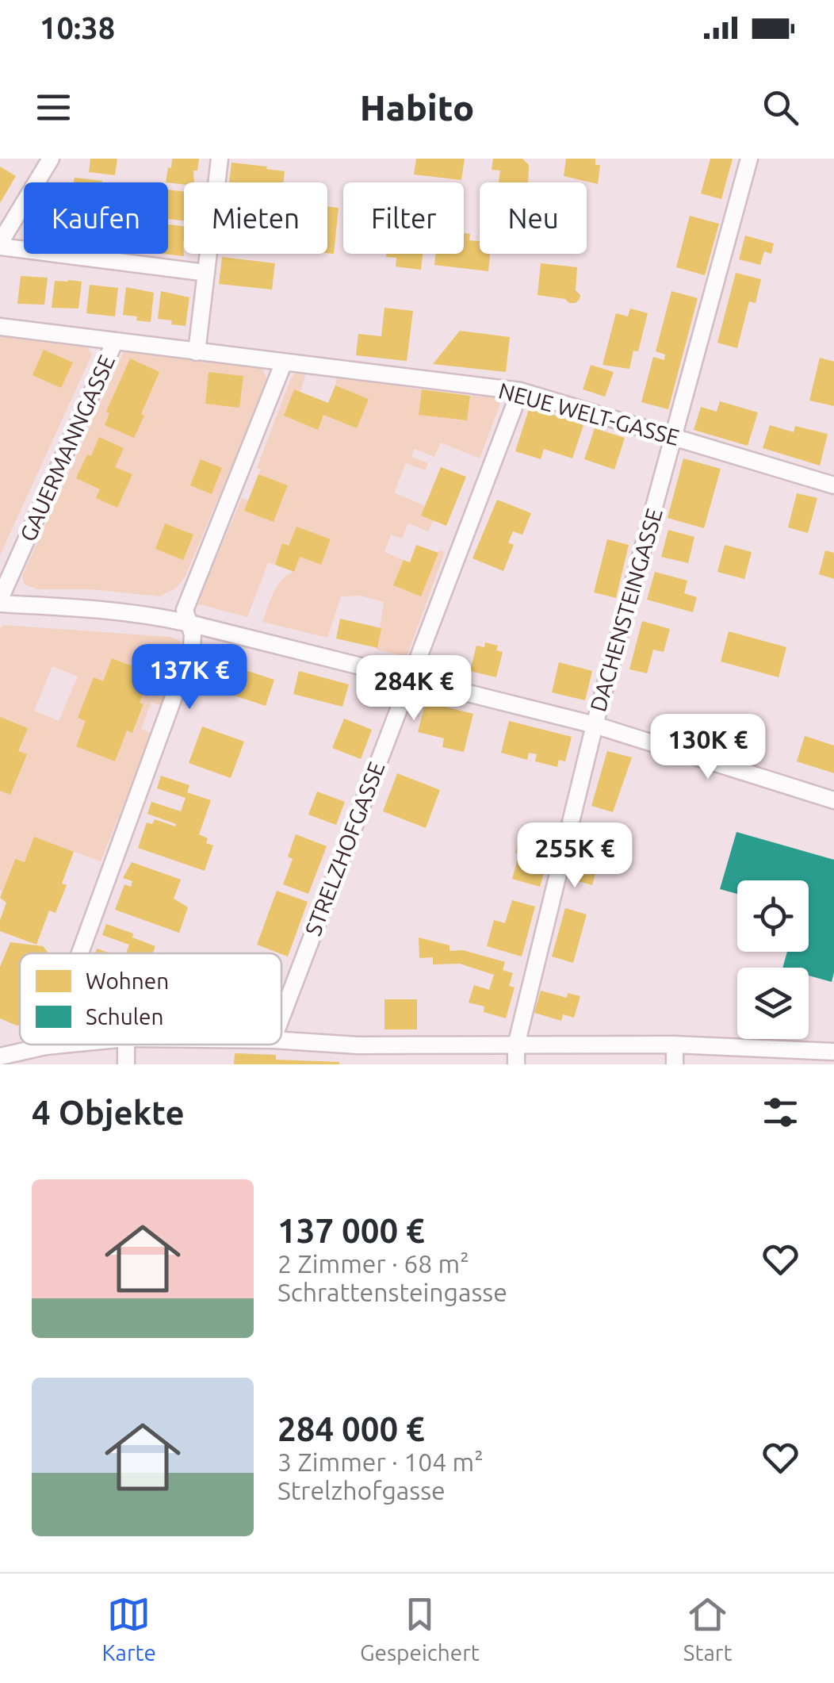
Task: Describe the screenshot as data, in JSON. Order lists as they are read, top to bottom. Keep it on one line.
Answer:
{"streets":{"street":["NEUE WELT-GASSE","GAUERMANNGASSE","DACHENSTEINGASSE","STRELZHOFGASSE"]},"crossings":[["NEUE WELT-GASSE","GAUERMANNGASSE"],["NEUE WELT-GASSE","DACHENSTEINGASSE"],["NEUE WELT-GASSE","STRELZHOFGASSE"]],"legend":["Wohnen","Schulen"],"page":{"status":"10:38","header":"Habito","chip":["Kaufen","Mieten","Filter","Neu"],"price":["137K €","284K €","130K €","255K €"],"heading":"4 Objekte","list":[{"name":"137 000 €","note":"2 Zimmer · 68 m² · Schrattensteingasse"},{"name":"284 000 €","note":"3 Zimmer · 104 m² · Strelzhofgasse"}],"tabs":["Karte","Gespeichert","Start"]}}
